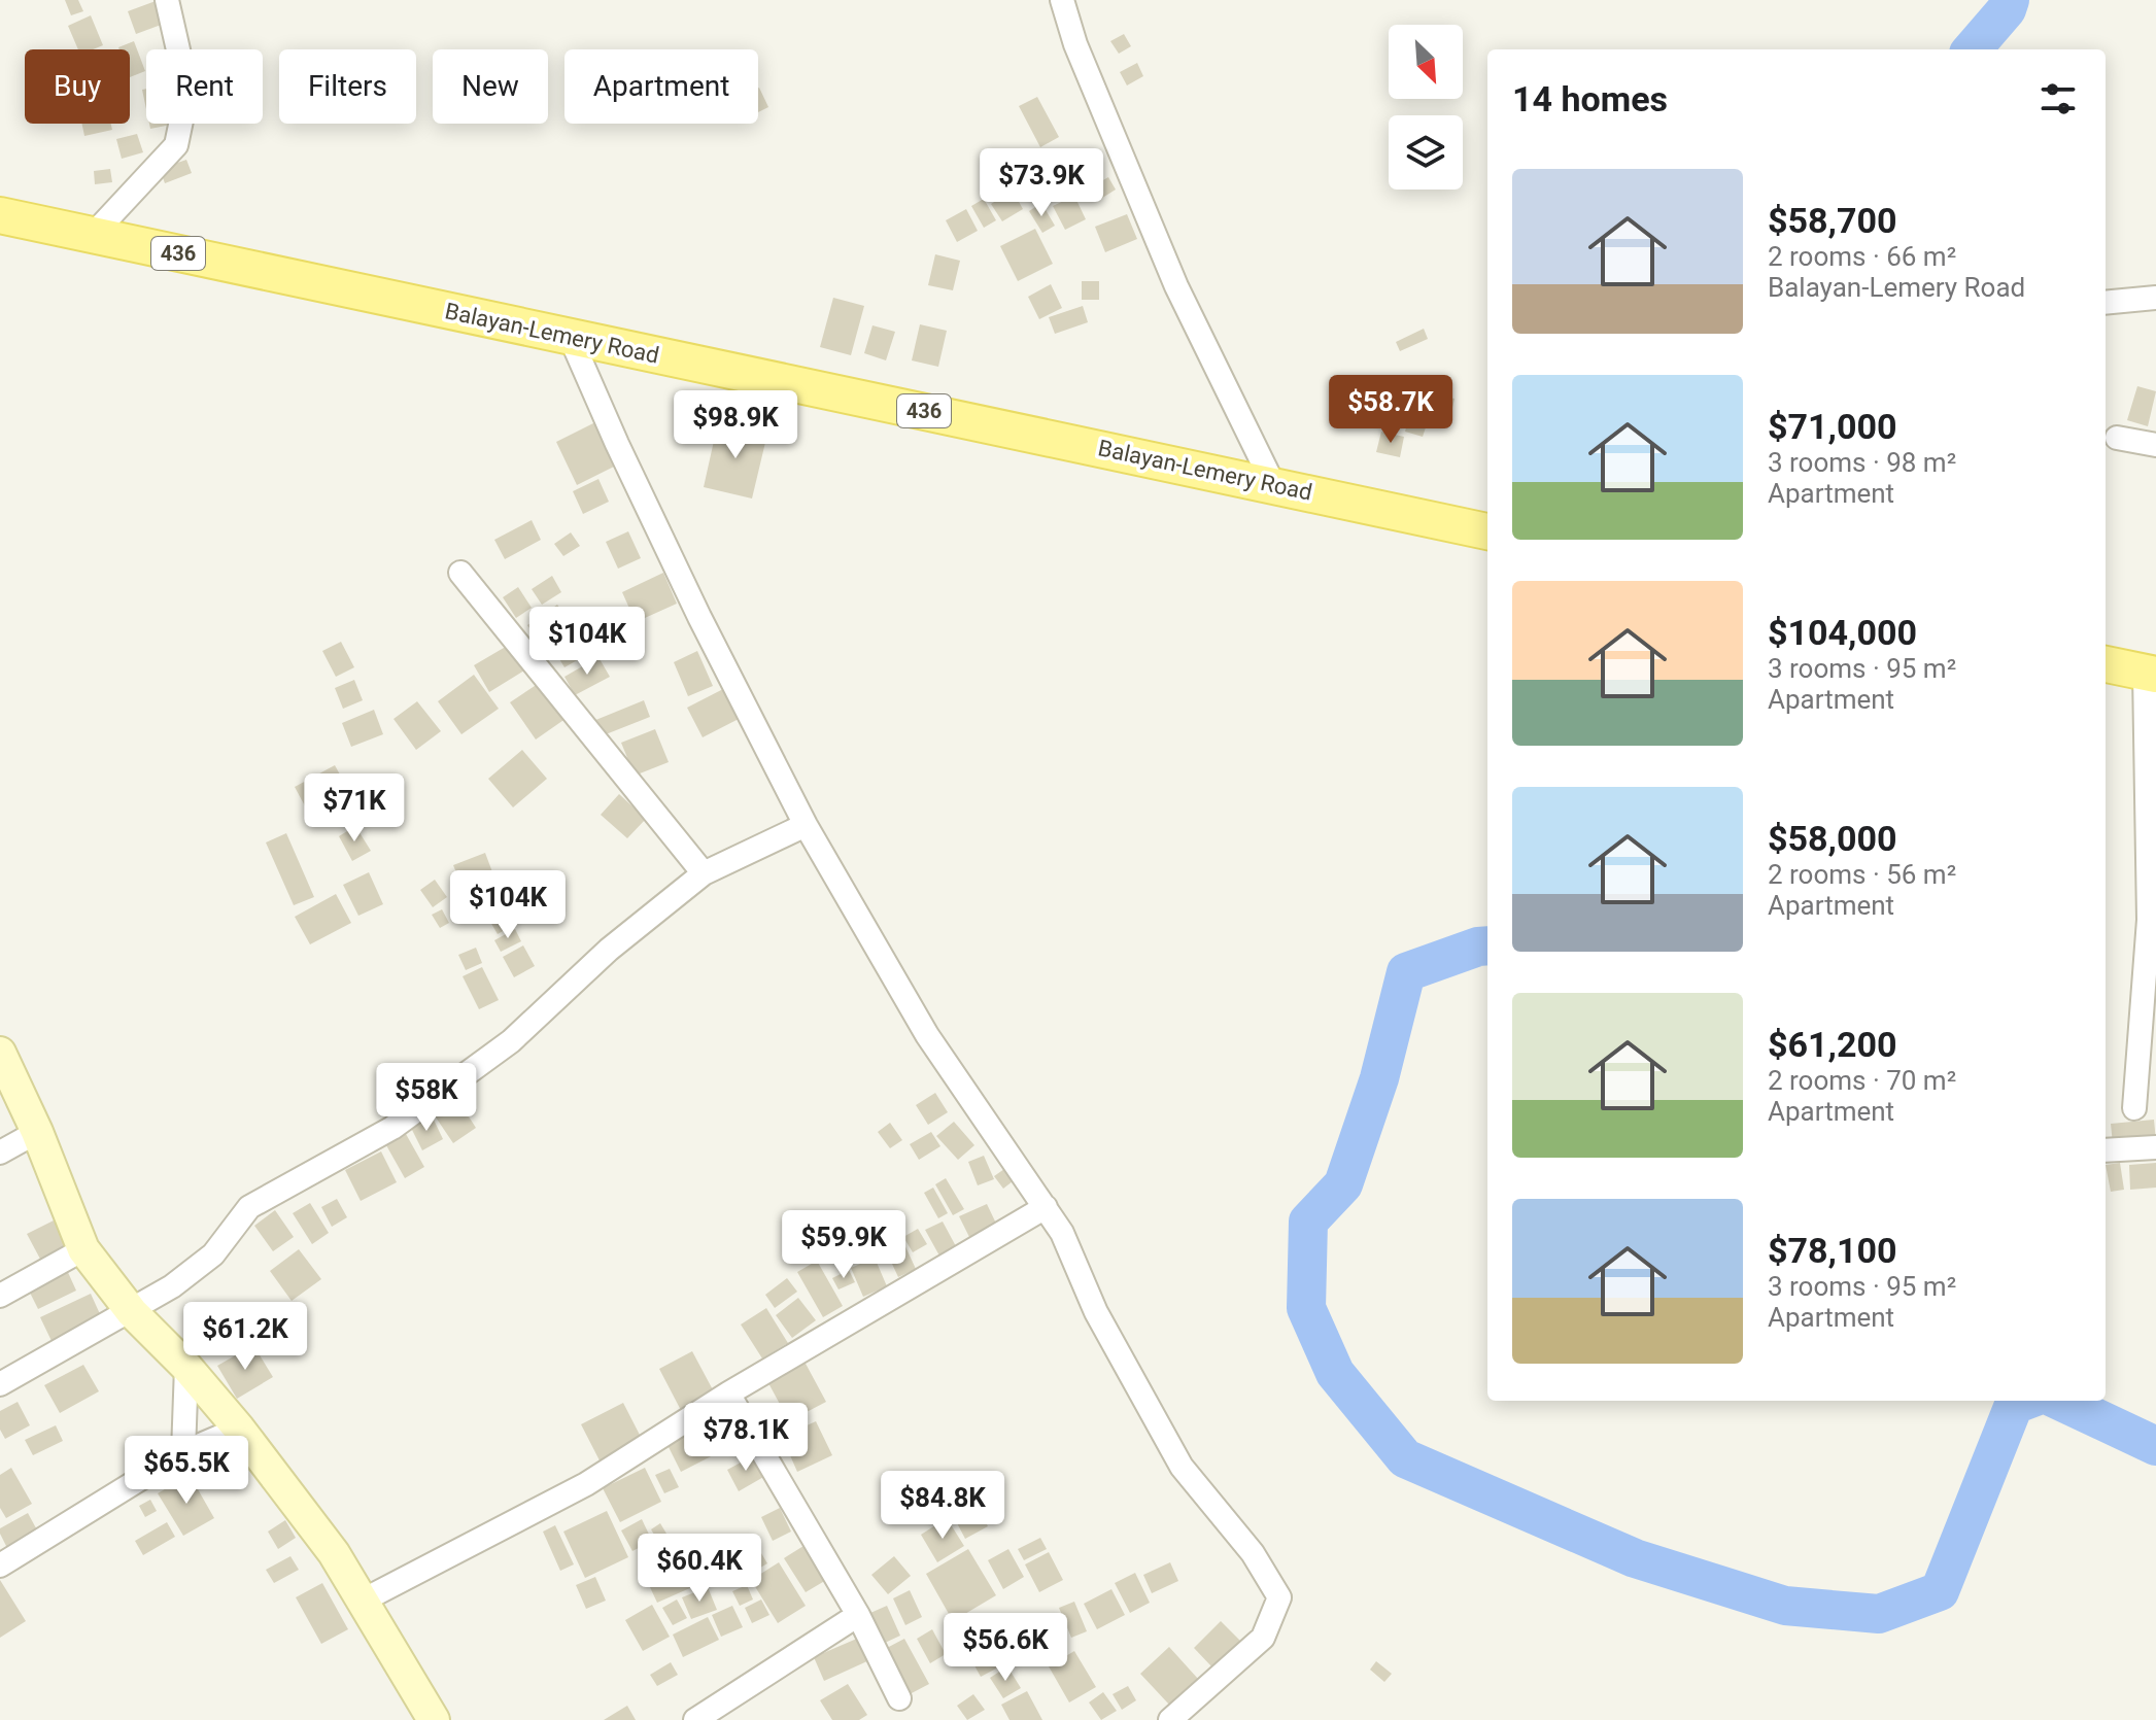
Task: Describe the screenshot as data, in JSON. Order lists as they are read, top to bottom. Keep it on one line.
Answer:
{"streets":{"main road":["436","Balayan-Lemery Road"]},"north":"bottom right","page":{"chip":["Buy","Rent","Filters","New","Apartment"],"heading":"14 homes","price":["$73.9K","$58.7K","$98.9K","$104K","$71K","$104K","$58K","$59.9K","$61.2K","$78.1K","$65.5K","$84.8K","$60.4K","$56.6K"],"list":[{"name":"$58,700","note":"2 rooms · 66 m² · Balayan-Lemery Road"},{"name":"$71,000","note":"3 rooms · 98 m² · Apartment"},{"name":"$104,000","note":"3 rooms · 95 m² · Apartment"},{"name":"$58,000","note":"2 rooms · 56 m² · Apartment"},{"name":"$61,200","note":"2 rooms · 70 m² · Apartment"},{"name":"$78,100","note":"3 rooms · 95 m² · Apartment"}]}}
